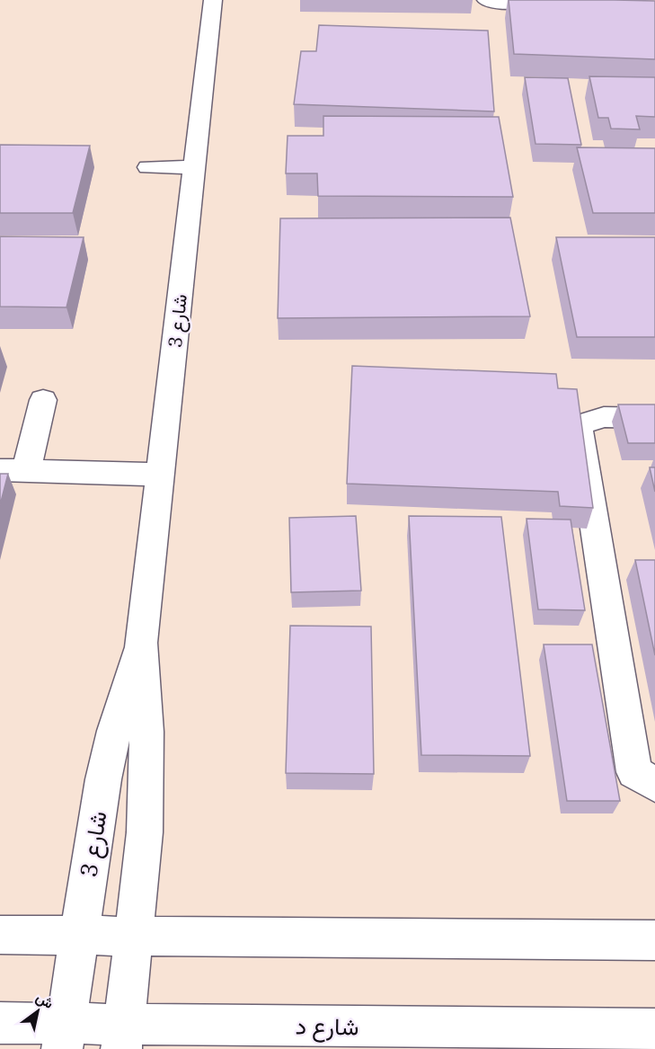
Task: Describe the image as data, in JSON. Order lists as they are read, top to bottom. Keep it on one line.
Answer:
{"streets":{"street":["شارع 3","شارع د"]},"crossings":[["شارع 3","شارع د"]],"north":"top right"}
